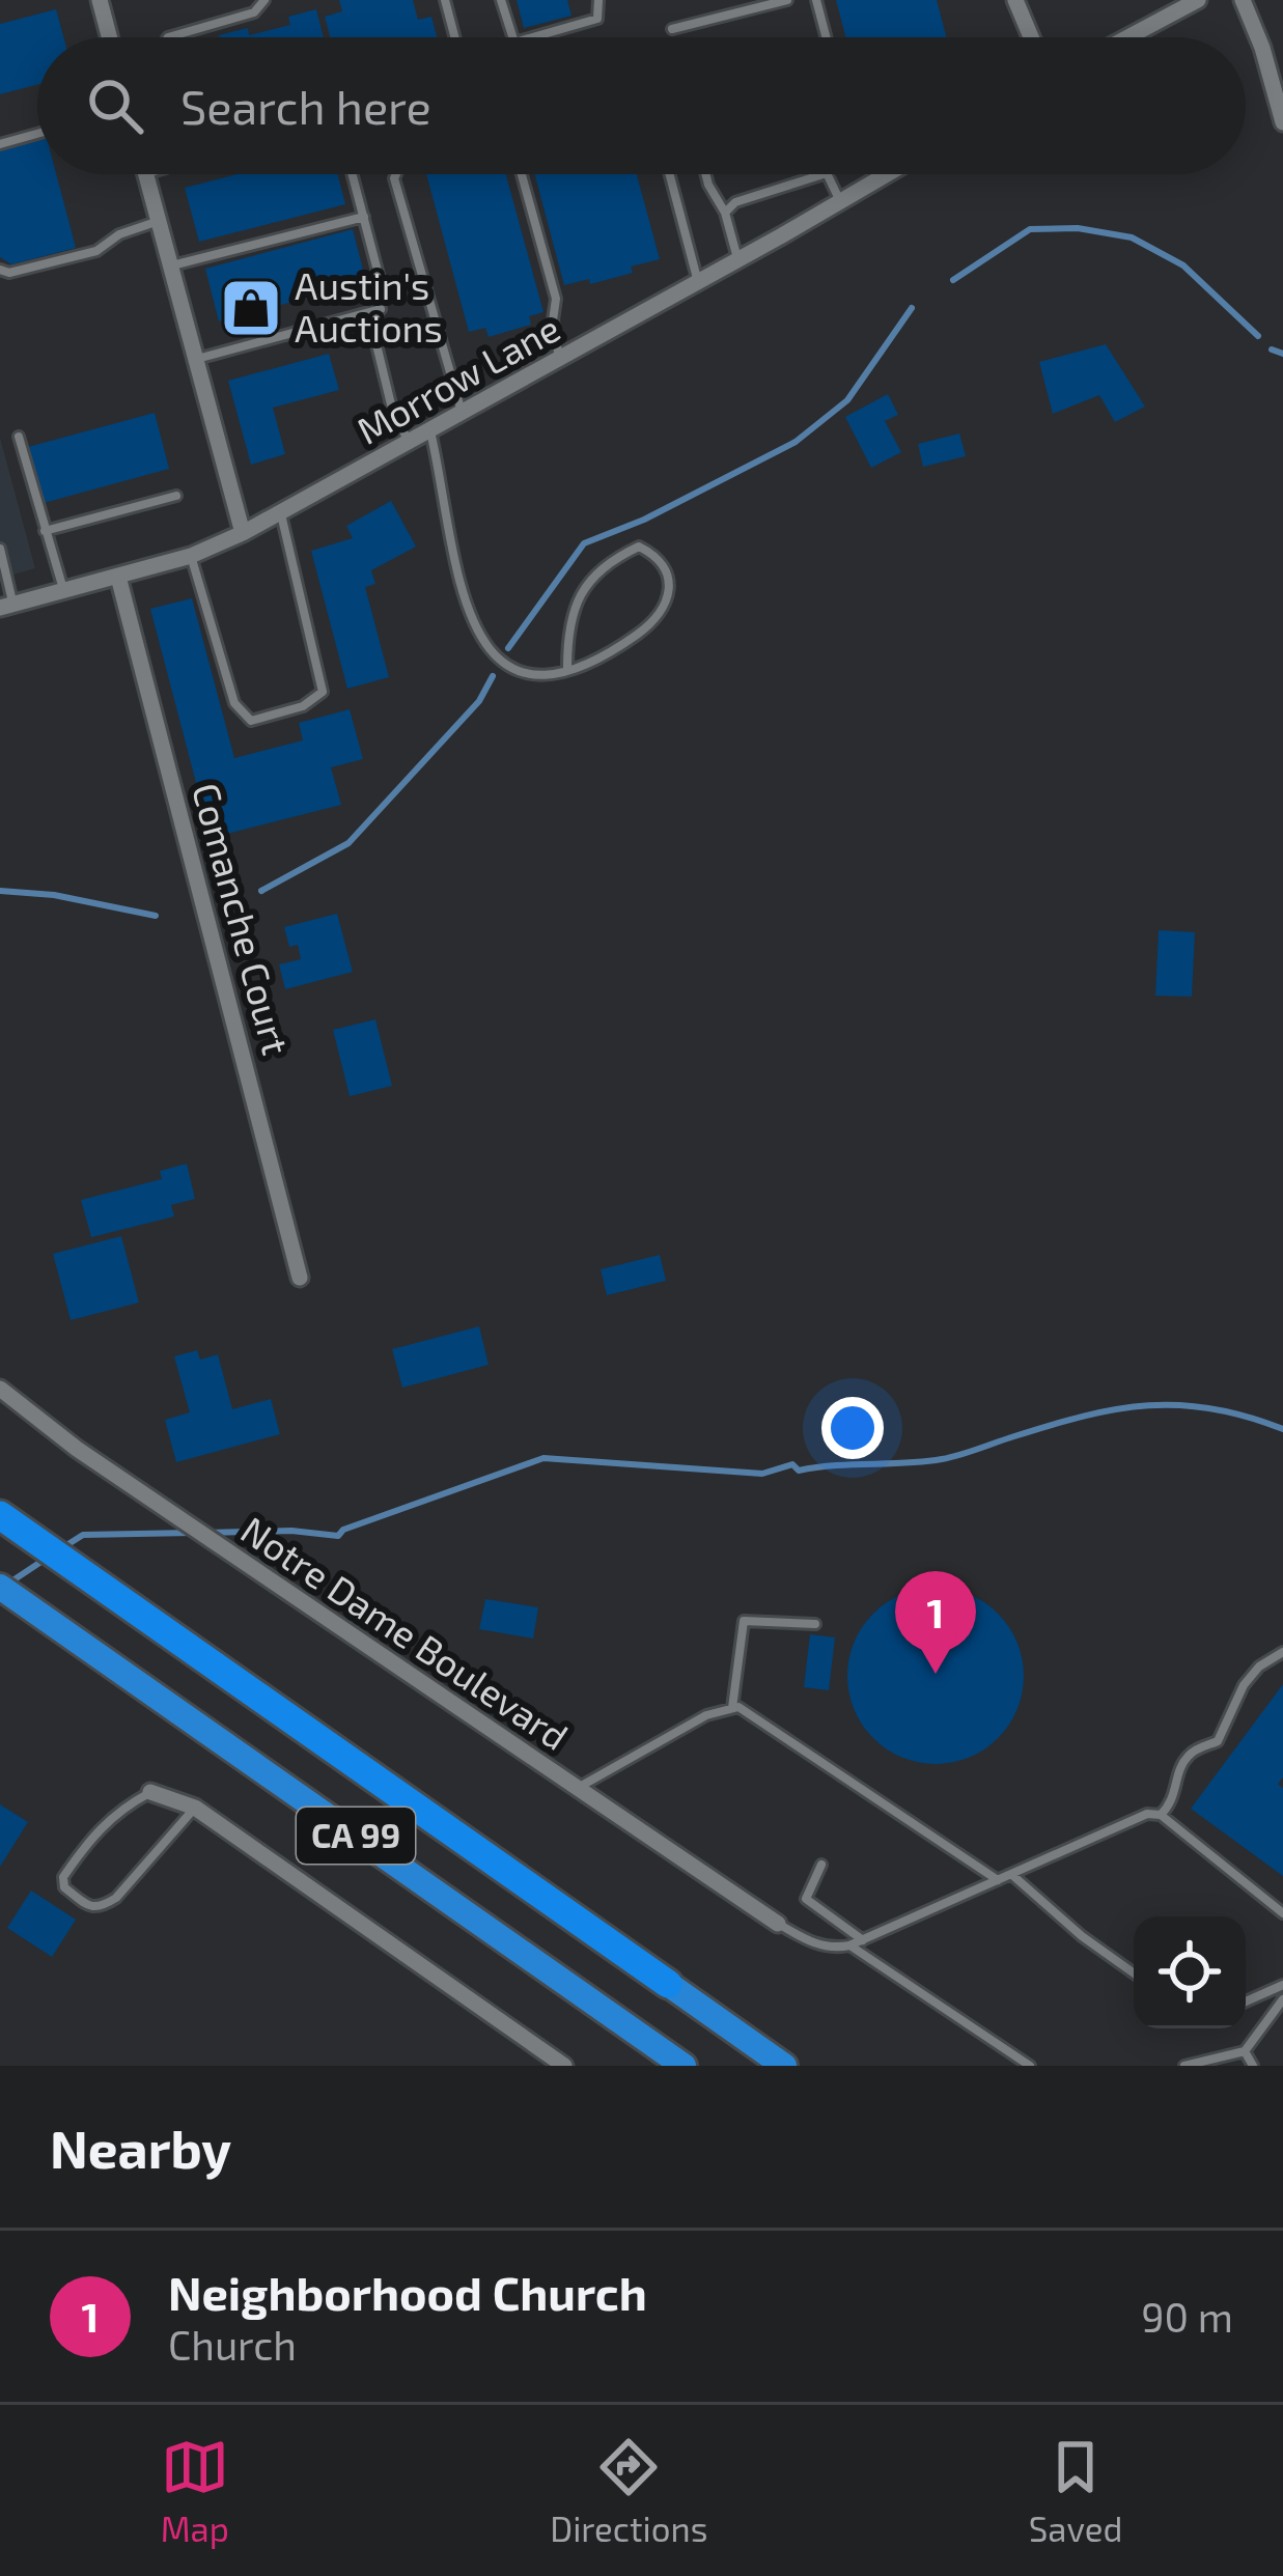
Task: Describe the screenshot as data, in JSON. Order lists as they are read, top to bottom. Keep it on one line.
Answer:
{"streets":{"highway":["CA 99"],"street":["Morrow Lane","Comanche Court","Notre Dame Boulevard"]},"crossings":[["Morrow Lane","Comanche Court"]],"places":{"shop":["Austin's Auctions"]},"page":{"search":"Search here","pins":"1","heading":"Nearby","list":[{"mark":"1","name":"Neighborhood Church","note":"Church","value":"90 m"}],"nav":["Map","Directions","Saved"]}}
